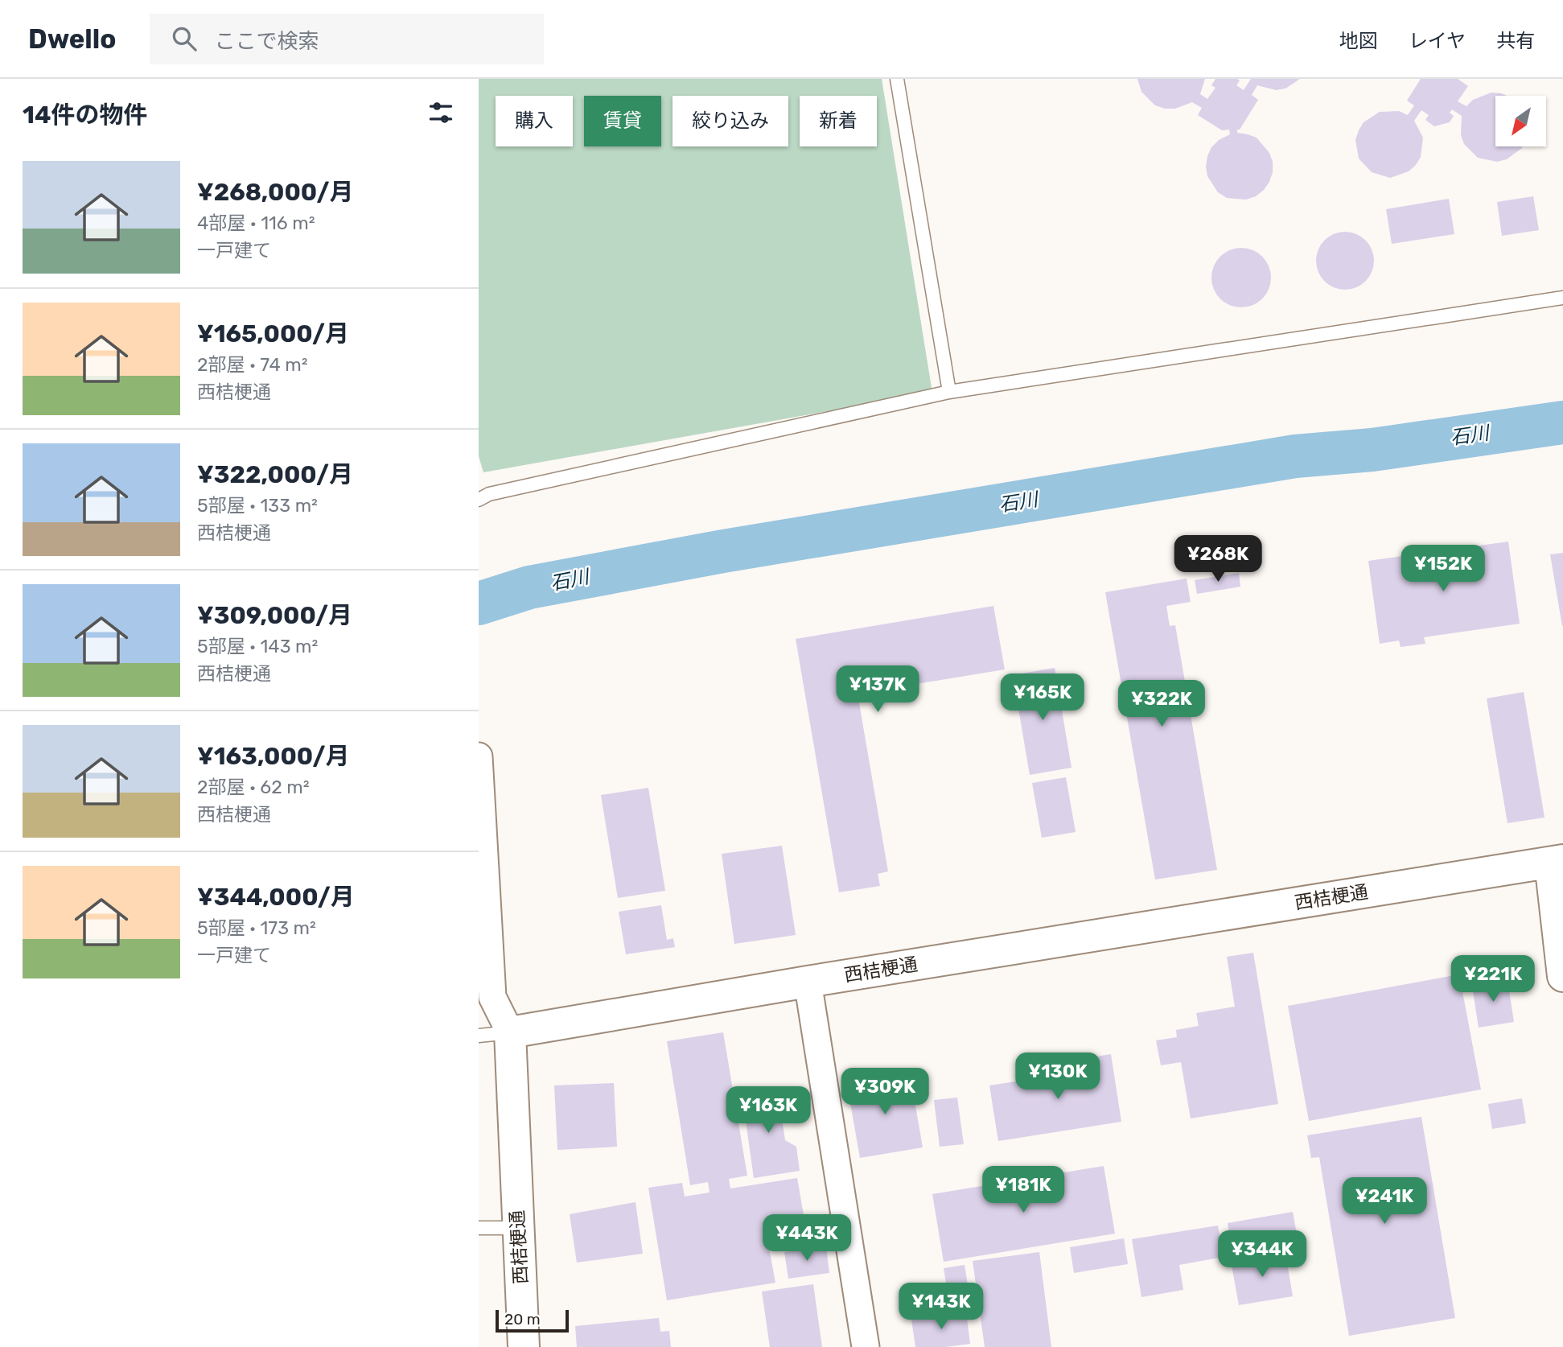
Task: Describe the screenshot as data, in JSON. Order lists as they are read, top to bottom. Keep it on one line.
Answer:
{"streets":{"street":["西桔梗通"]},"water":["石川"],"scale_bar":"20 m","north":"bottom left","page":{"header":"Dwello","search":"ここで検索","nav":["地図","レイヤ","共有"],"heading":"14件の物件","chip":["購入","賃貸","絞り込み","新着"],"list":[{"name":"¥268,000/月","note":"4部屋 · 116 m² · 一戸建て"},{"name":"¥165,000/月","note":"2部屋 · 74 m² · 西桔梗通"},{"name":"¥322,000/月","note":"5部屋 · 133 m² · 西桔梗通"},{"name":"¥309,000/月","note":"5部屋 · 143 m² · 西桔梗通"},{"name":"¥163,000/月","note":"2部屋 · 62 m² · 西桔梗通"},{"name":"¥344,000/月","note":"5部屋 · 173 m² · 一戸建て"}],"price":["¥268K","¥152K","¥137K","¥165K","¥322K","¥221K","¥130K","¥309K","¥163K","¥181K","¥241K","¥443K","¥344K","¥143K"],"scale":"20 m"}}
